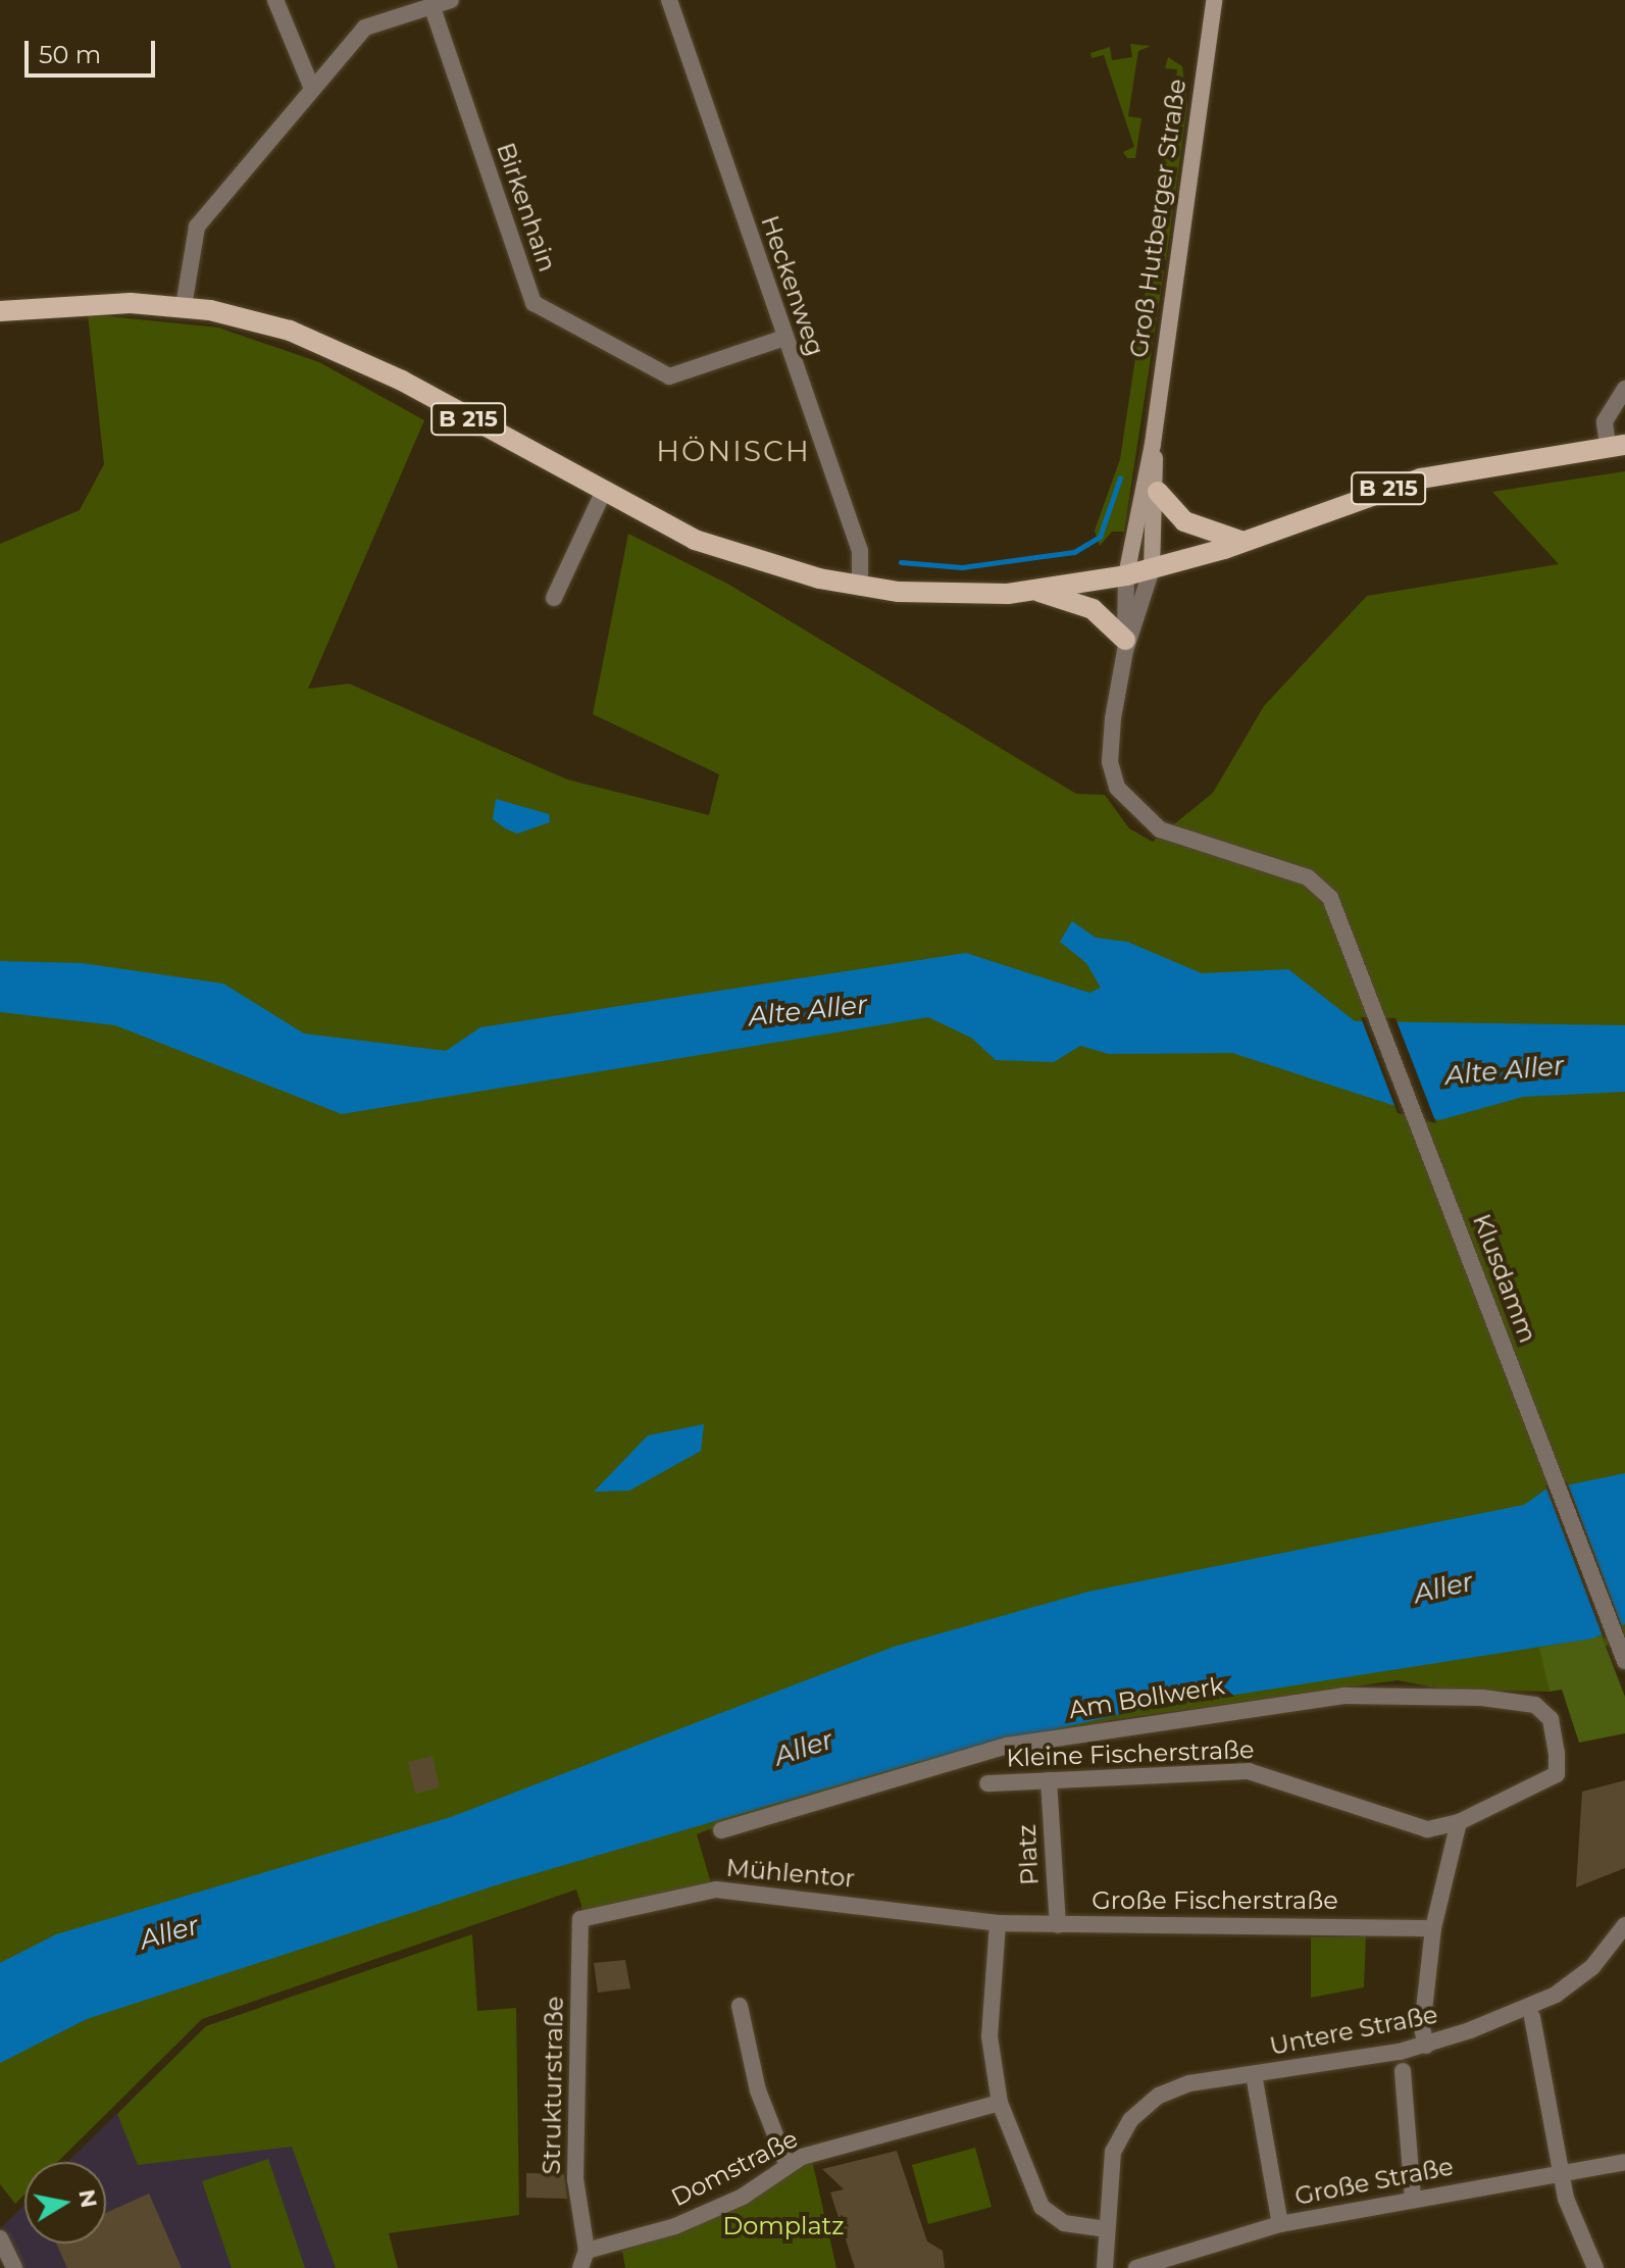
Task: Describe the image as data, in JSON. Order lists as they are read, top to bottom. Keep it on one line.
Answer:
{"streets":{"main road":["Groß Hutberger Straße","B 215"],"street":["Birkenhain","Heckenweg","Klusdamm","Am Bollwerk","Kleine Fischerstraße","Platz","Mühlentor","Große Fischerstraße","Untere Straße","Strukturstraße","Domstraße","Große Straße"]},"crossings":[["Birkenhain","Heckenweg"],["Groß Hutberger Straße","B 215"],["Groß Hutberger Straße","Klusdamm"],["Heckenweg","B 215"],["Am Bollwerk","Kleine Fischerstraße"],["Kleine Fischerstraße","Platz"],["Platz","Große Fischerstraße"],["Mühlentor","Große Fischerstraße"],["Mühlentor","Strukturstraße"],["Strukturstraße","Domstraße"]],"districts":["HÖNISCH"],"water":["Alte Aller","Aller"],"parks":["Domplatz"],"scale_bar":"50 m","north":"right"}
